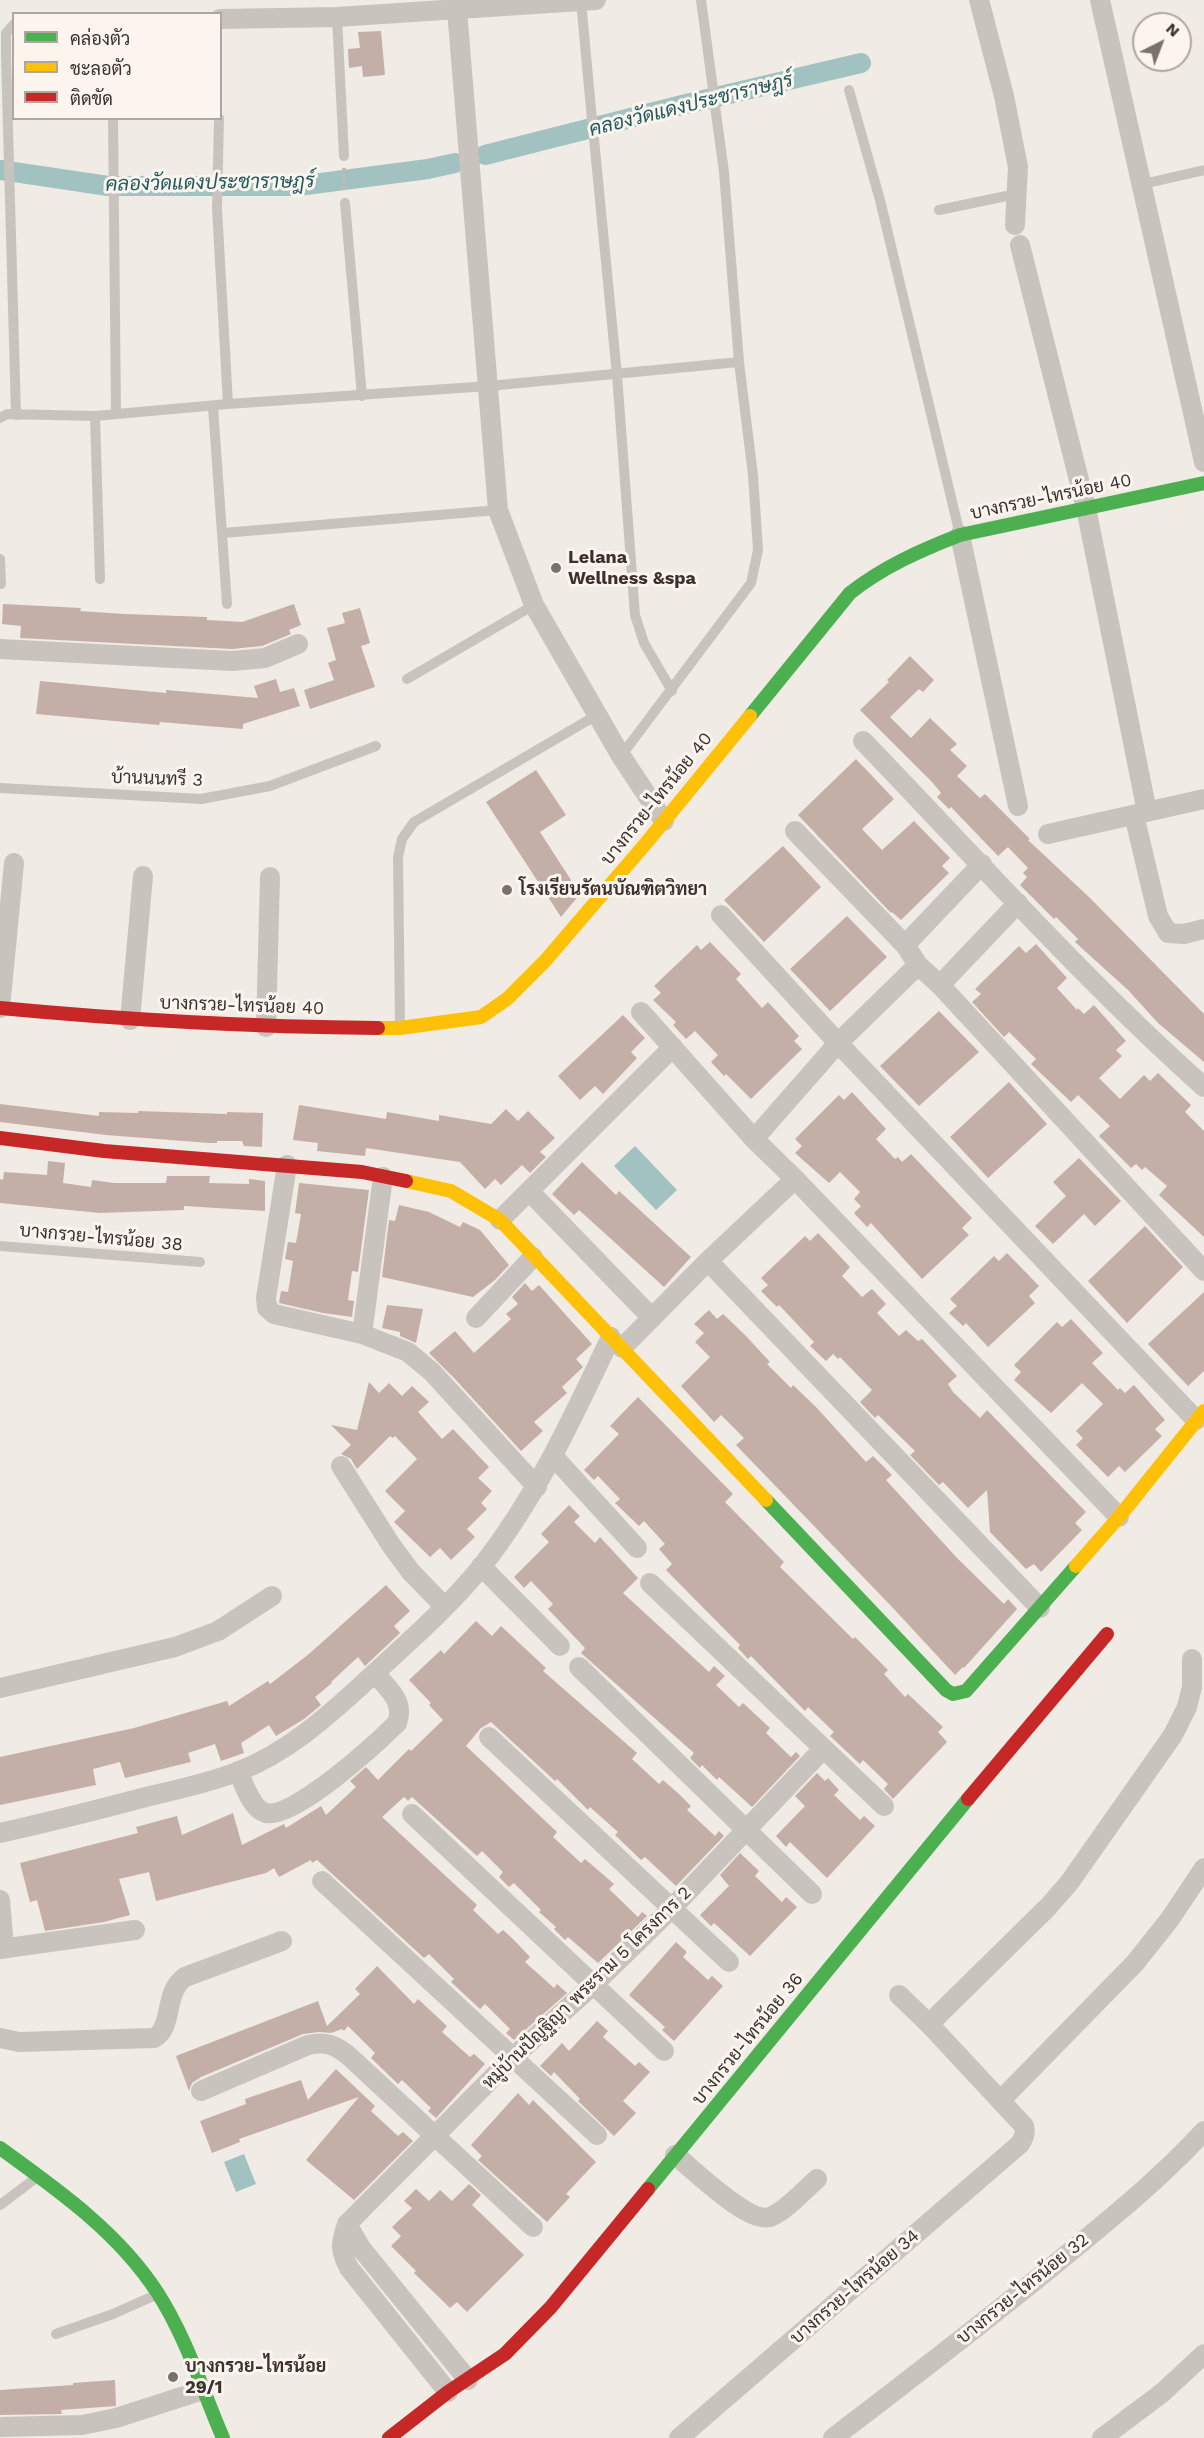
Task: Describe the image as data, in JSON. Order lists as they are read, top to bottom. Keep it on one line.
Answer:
{"streets":{"street":["บางกรวย-ไทรน้อย 40","หมู่บ้านปัญฐิญา พระราม 5 โครงการ 2","บางกรวย-ไทรน้อย 36","บางกรวย-ไทรน้อย 34","บางกรวย-ไทรน้อย 32"],"lane":["บ้านนนทรี 3","บางกรวย-ไทรน้อย 38"]},"water":["คลองวัดแดงประชาราษฎร์"],"places":["Lelana Wellness &spa","โรงเรียนรัตนบัณฑิตวิทยา","บางกรวย-ไทรน้อย 29/1"],"legend":["คล่องตัว","ชะลอตัว","ติดขัด"],"north":"top right"}
